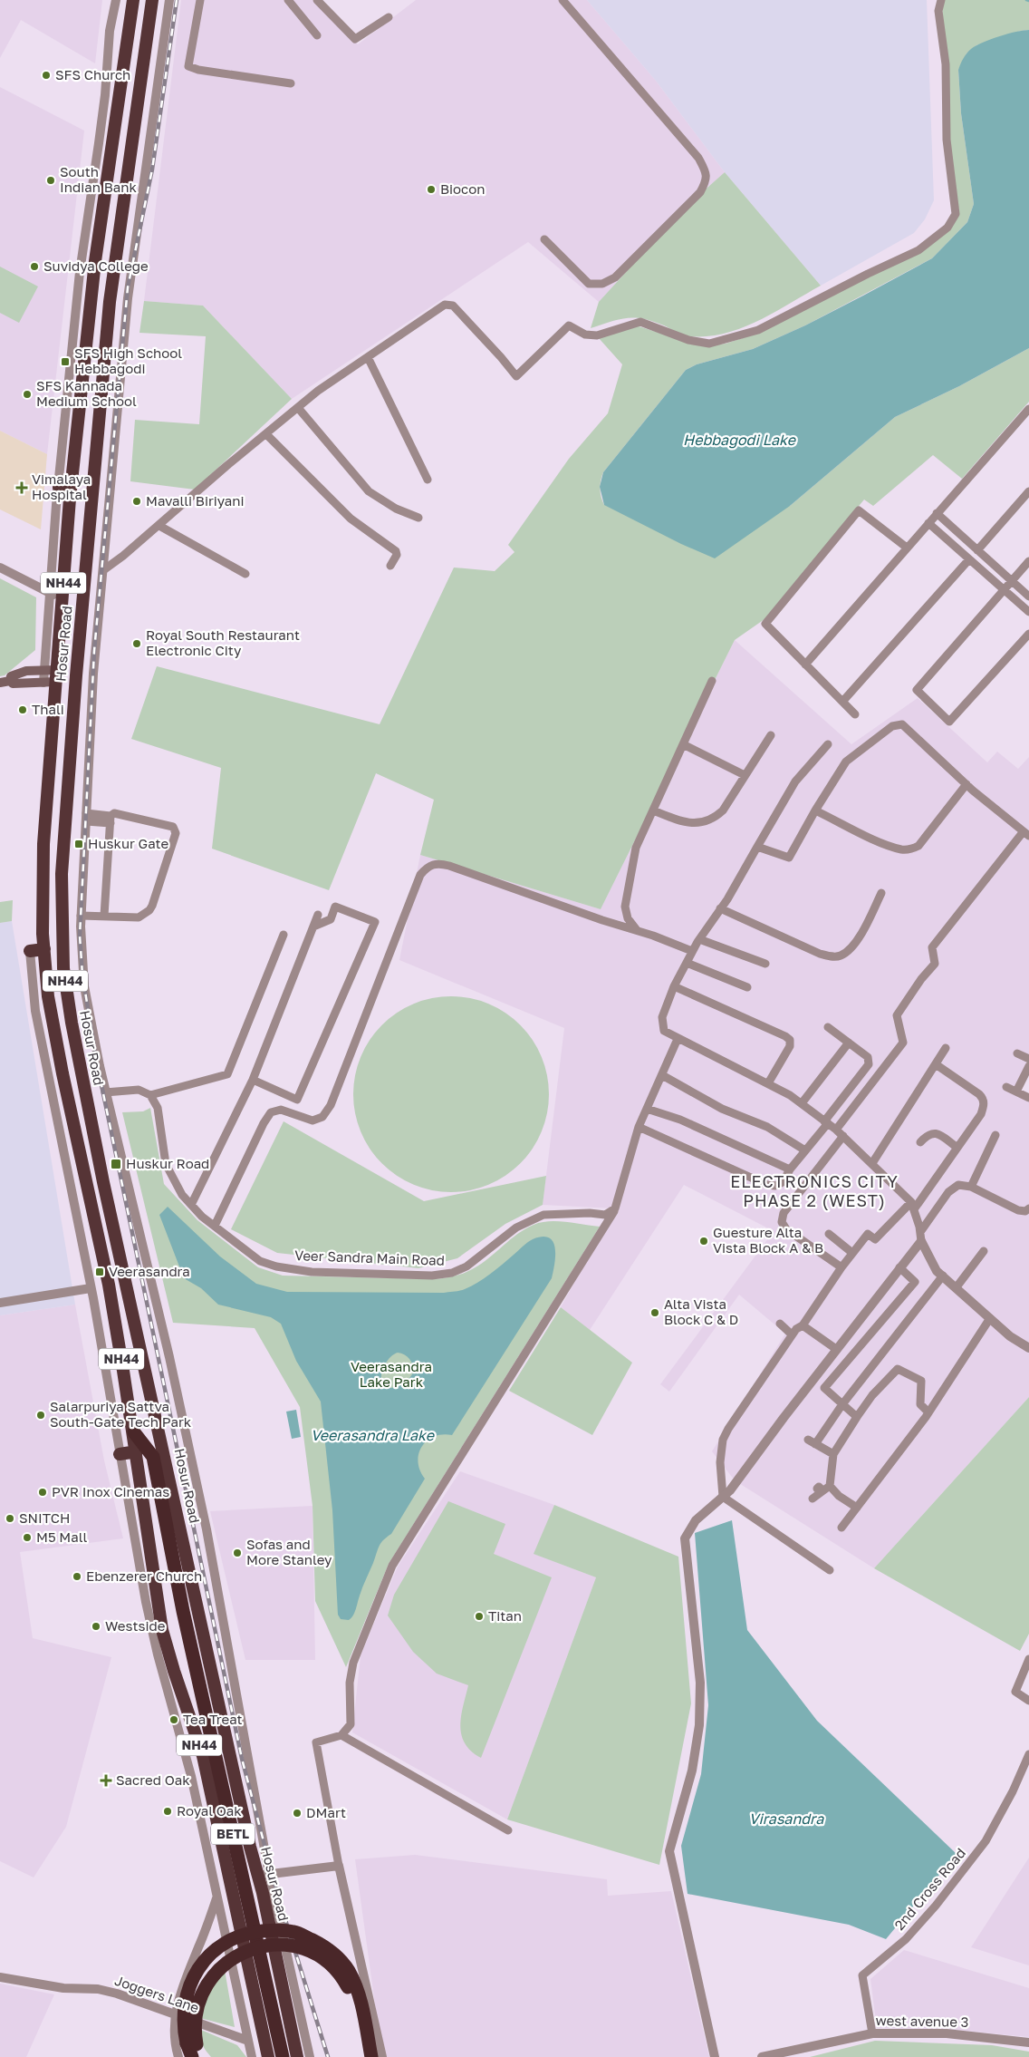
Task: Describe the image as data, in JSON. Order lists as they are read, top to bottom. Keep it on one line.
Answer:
{"streets":{"highway":["NH44","Hosur Road","BETL"],"street":["Veer Sandra Main Road","2nd Cross Road","Joggers Lane","west avenue 3"]},"crossings":[["Hosur Road","BETL"],["2nd Cross Road","west avenue 3"]],"districts":["ELECTRONICS CITY PHASE 2 (WEST)"],"water":["Hebbagodi Lake","Veerasandra Lake","Virasandra"],"parks":["Veerasandra Lake Park"],"places":{"other":["SFS Church","South Indian Bank","Biocon","Suvidya College","SFS Kannada Medium School","Mavalli Biriyani","Royal South Restaurant Electronic City","Thali","Guesture Alta Vista Block A & B","Alta Vista Block C & D","Salarpuriya Sattva South-Gate Tech Park","PVR Inox Cinemas","SNITCH","M5 Mall","Sofas and More Stanley","Ebenzerer Church","Titan","Westside","Tea Treat","Royal Oak","DMart"],"transit":["SFS High School Hebbagodi","Huskur Gate","Huskur Road","Veerasandra"],"health":["Vimalaya Hospital","Sacred Oak"]}}
